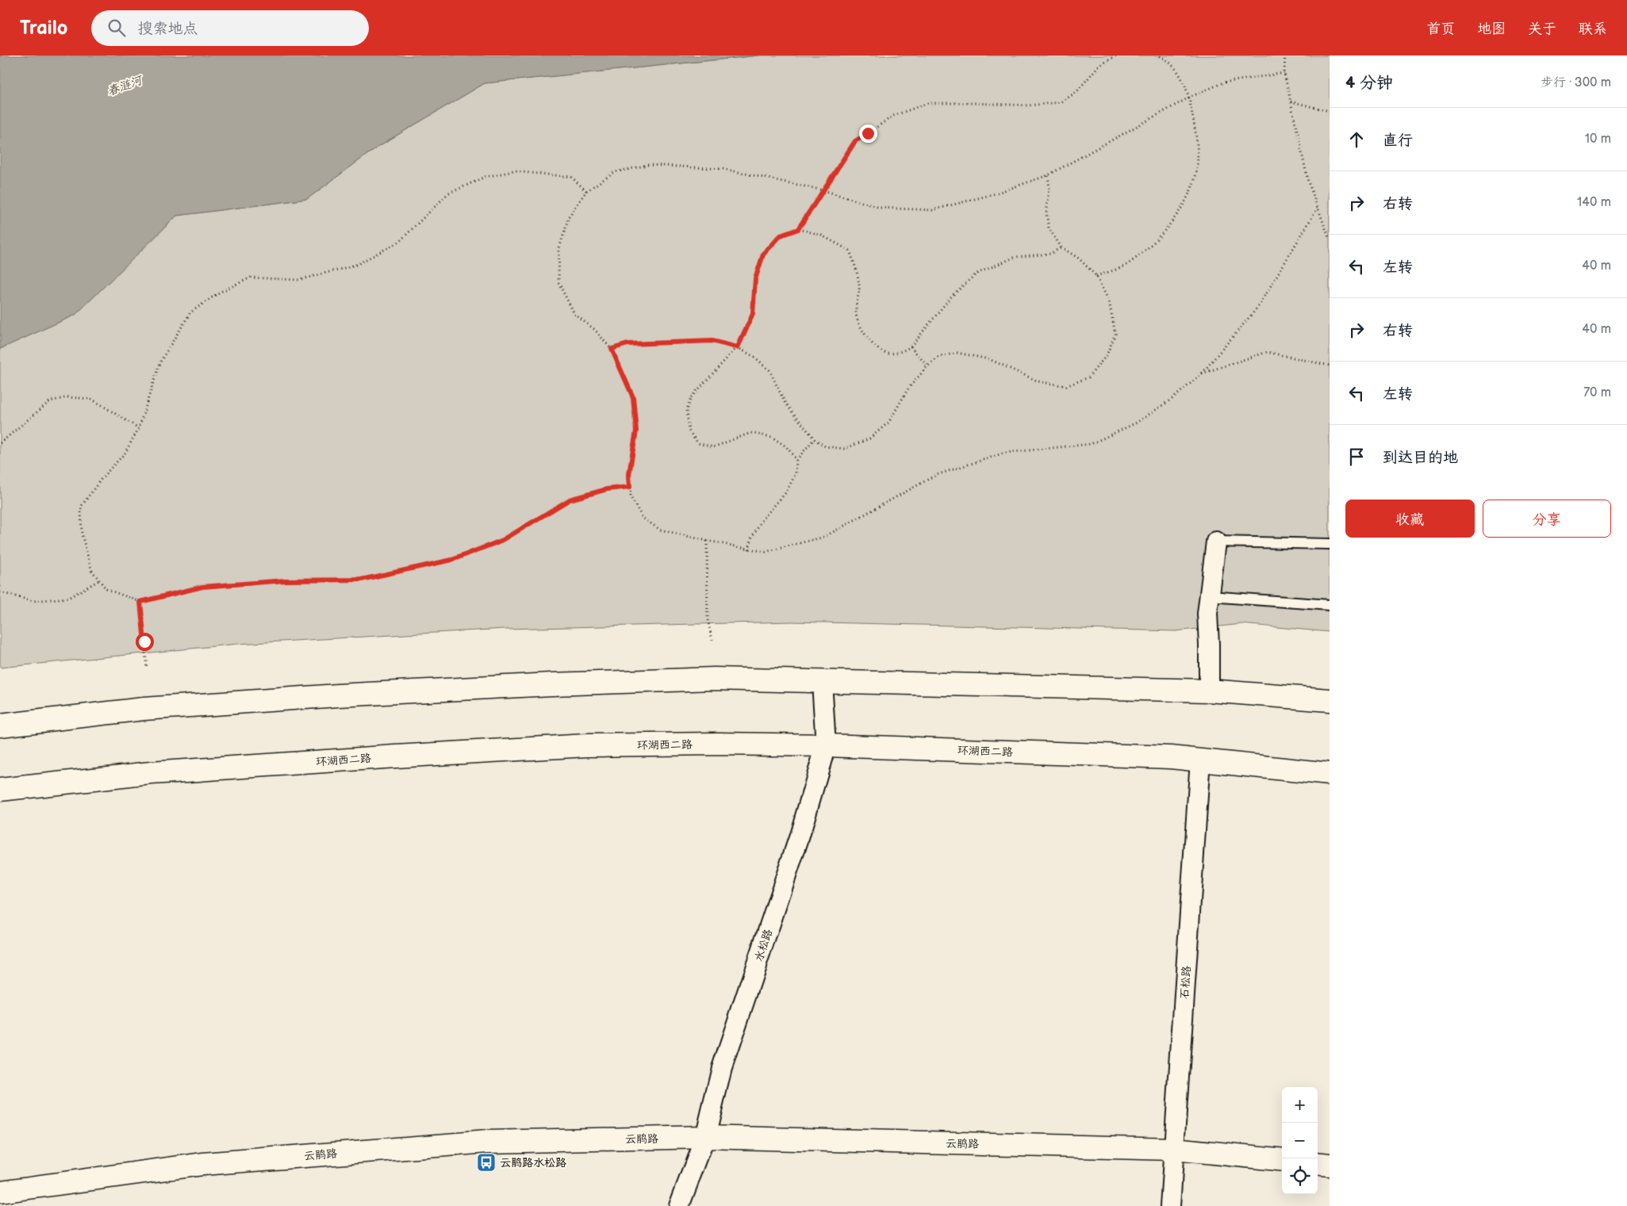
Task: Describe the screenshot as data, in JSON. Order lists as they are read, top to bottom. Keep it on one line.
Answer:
{"streets":{"main road":["环湖西二路","云鹃路"],"street":["水松路","石松路"]},"crossings":[["环湖西二路","水松路"],["环湖西二路","石松路"],["水松路","云鹃路"],["石松路","云鹃路"]],"water":["春涟河"],"places":{"bus stop":["云鹃路水松路"]},"page":{"header":"Trailo","search":"搜索地点","nav":["首页","地图","关于","联系"],"heading":["4 分钟","步行 · 300 m"],"list":[["直行","10 m"],["右转","140 m"],["左转","40 m"],["右转","40 m"],["左转","70 m"],"到达目的地"],"buttons":["收藏","分享"],"map_buttons":["+","−"]}}
